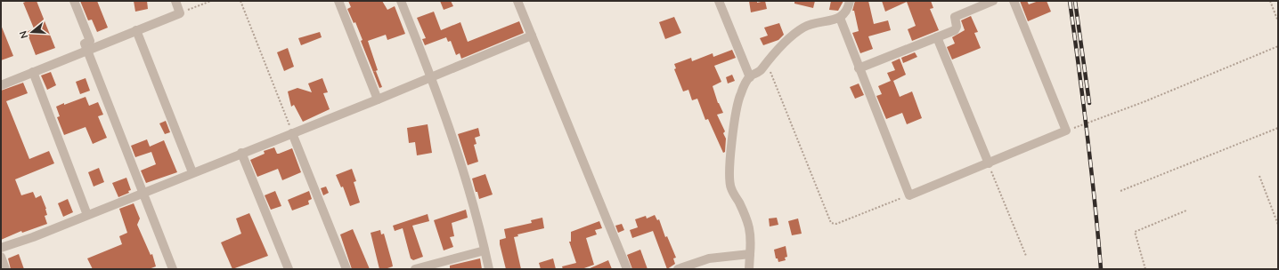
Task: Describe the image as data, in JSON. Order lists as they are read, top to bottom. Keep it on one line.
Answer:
{"north":"left"}
